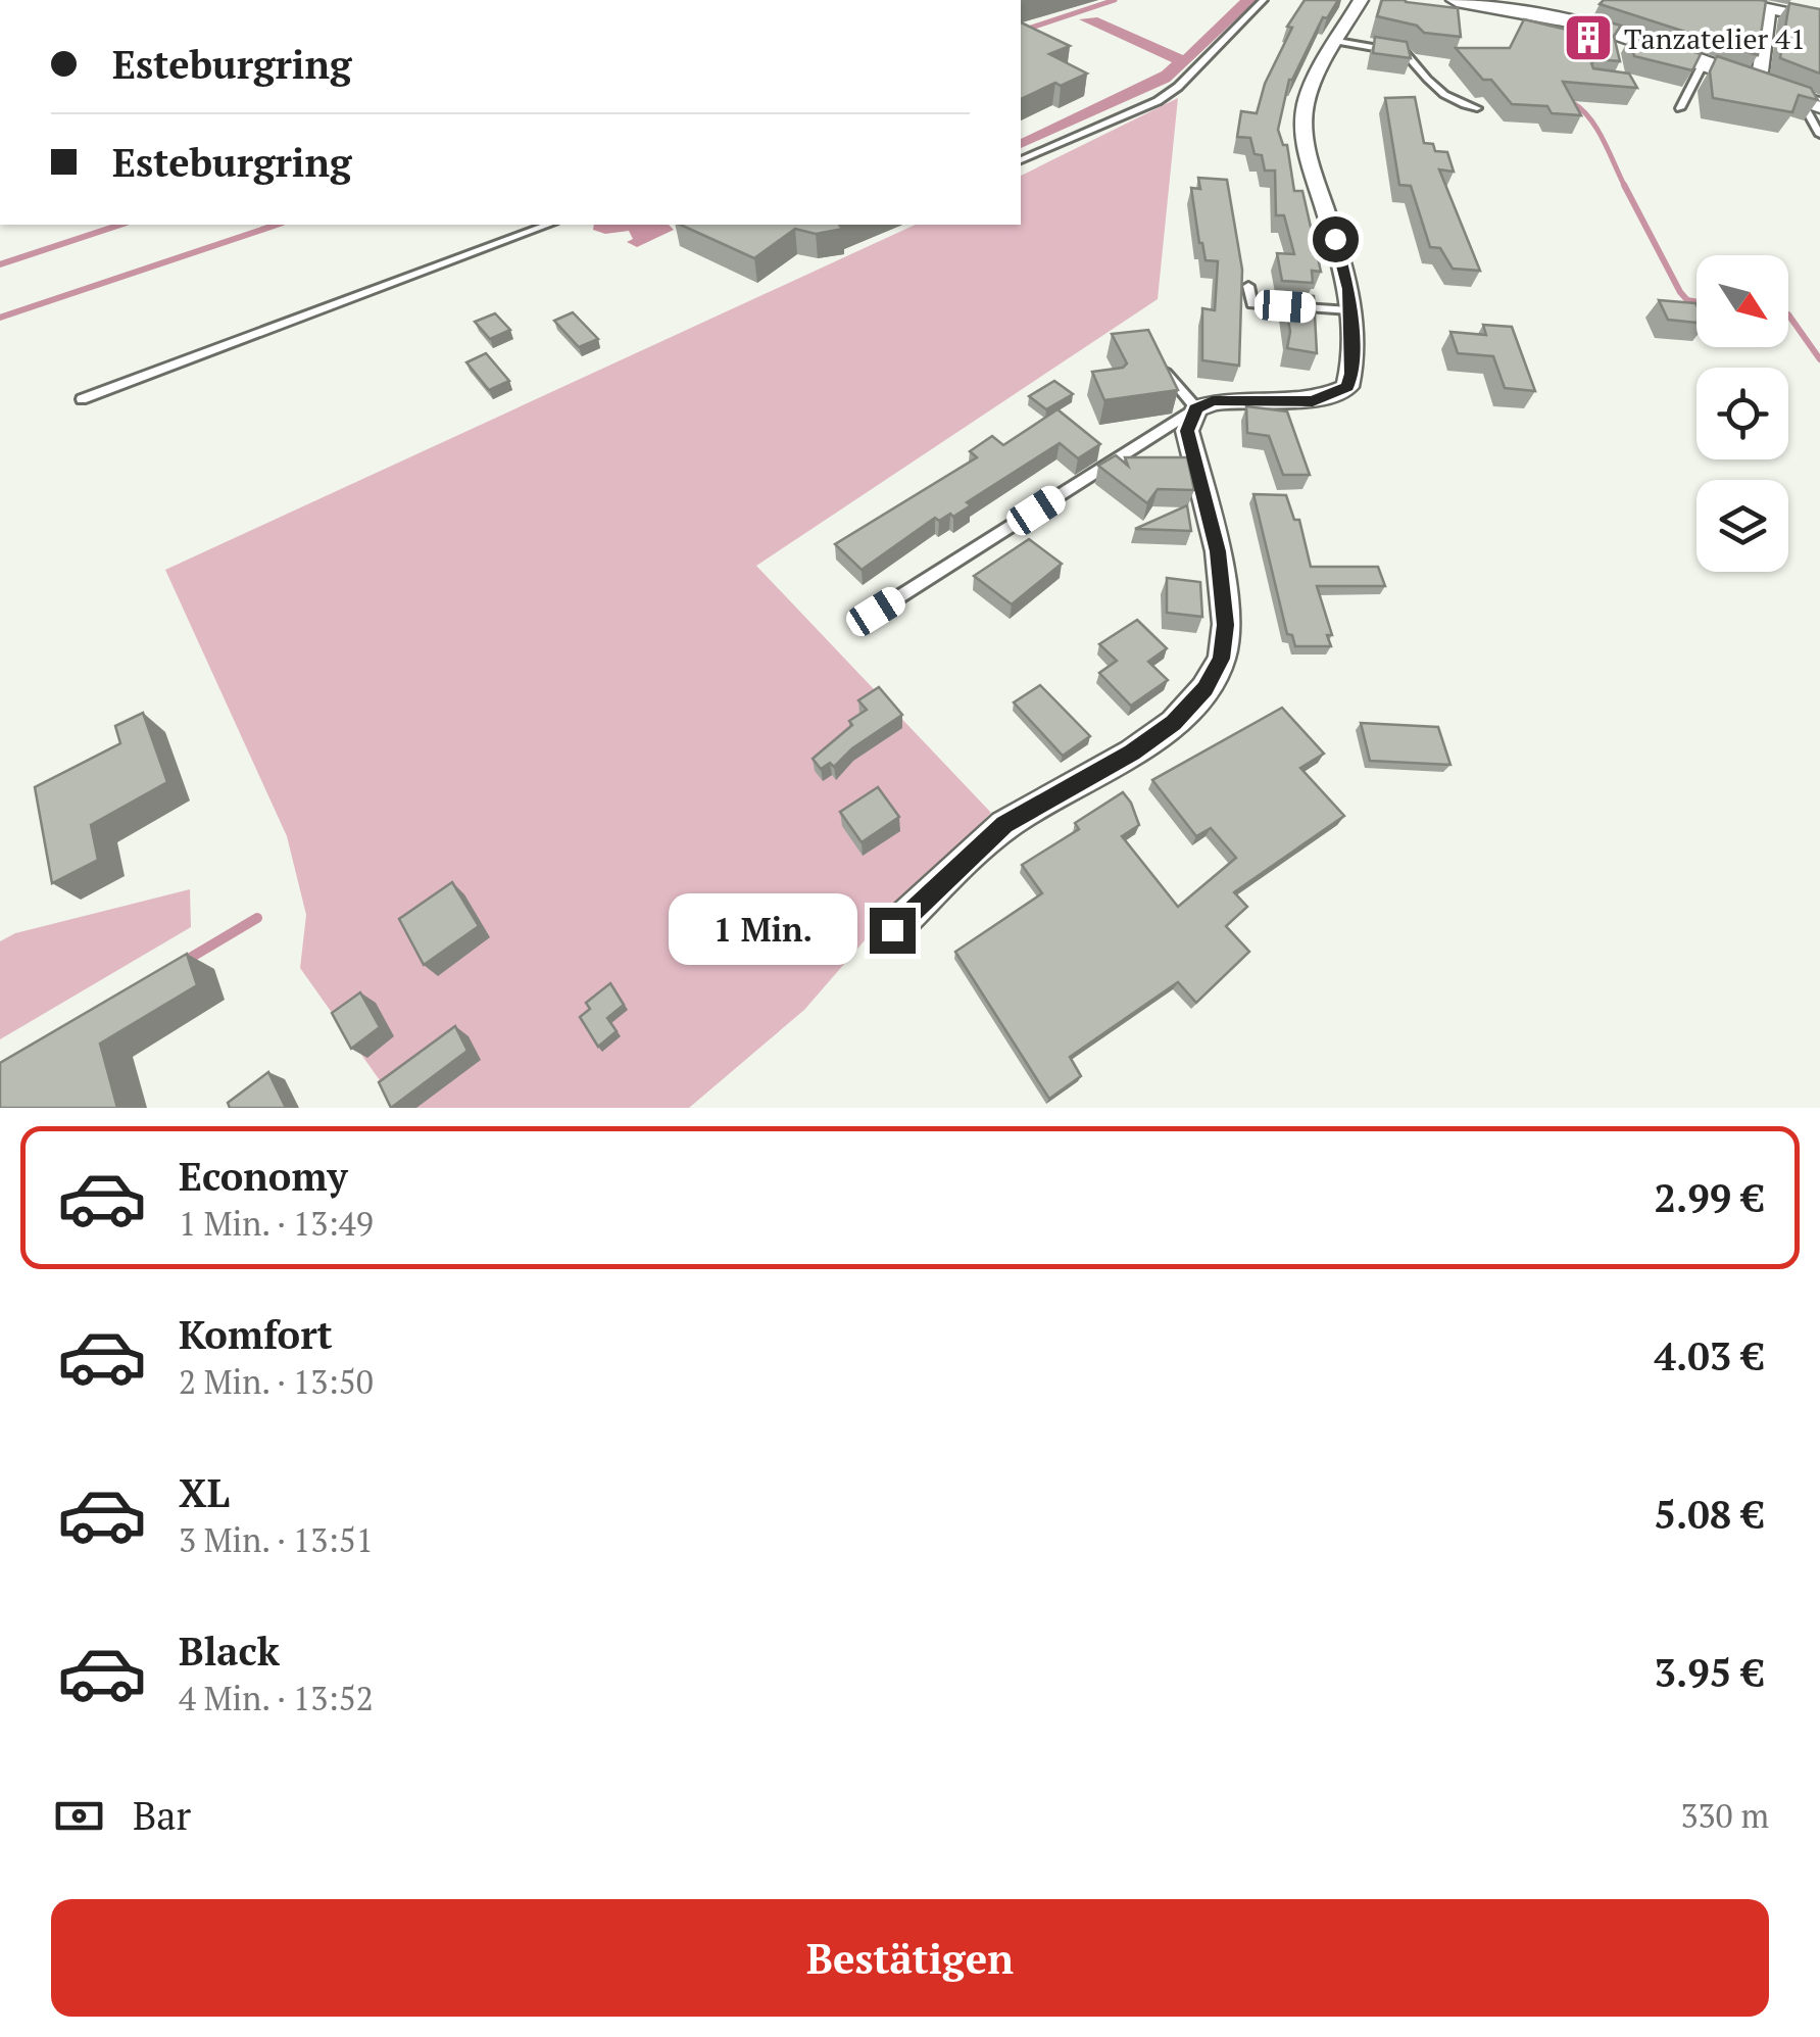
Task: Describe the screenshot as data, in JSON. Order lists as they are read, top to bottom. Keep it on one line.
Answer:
{"places":{"building":["Tanzatelier 41"]},"north":"bottom right","page":{"banner":["Esteburgring","Esteburgring"],"bubble":"1 Min.","list":[{"name":"Economy","note":"1 Min. · 13:49","value":"2.99 €"},{"name":"Komfort","note":"2 Min. · 13:50","value":"4.03 €"},{"name":"XL","note":"3 Min. · 13:51","value":"5.08 €"},{"name":"Black","note":"4 Min. · 13:52","value":"3.95 €"}],"pay":["Bar","330 m"],"buttons":"Bestätigen"}}
